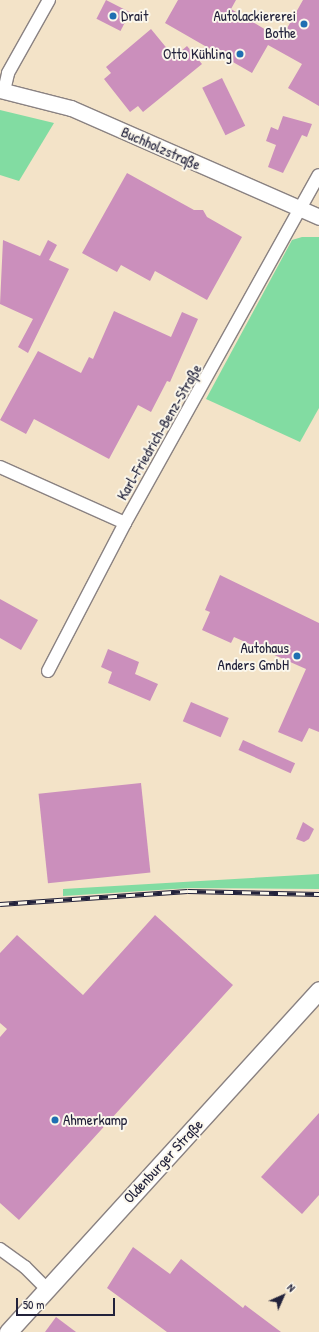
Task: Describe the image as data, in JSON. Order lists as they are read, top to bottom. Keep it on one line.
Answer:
{"streets":{"main road":["Oldenburger Straße"],"street":["Buchholzstraße","Karl-Friedrich-Benz-Straße"]},"crossings":[["Buchholzstraße","Karl-Friedrich-Benz-Straße"]],"places":["Drait","Autolackiererei Bothe","Otto Kühling","Autohaus Anders GmbH","Ahmerkamp"],"scale_bar":"50 m","north":"top right"}
